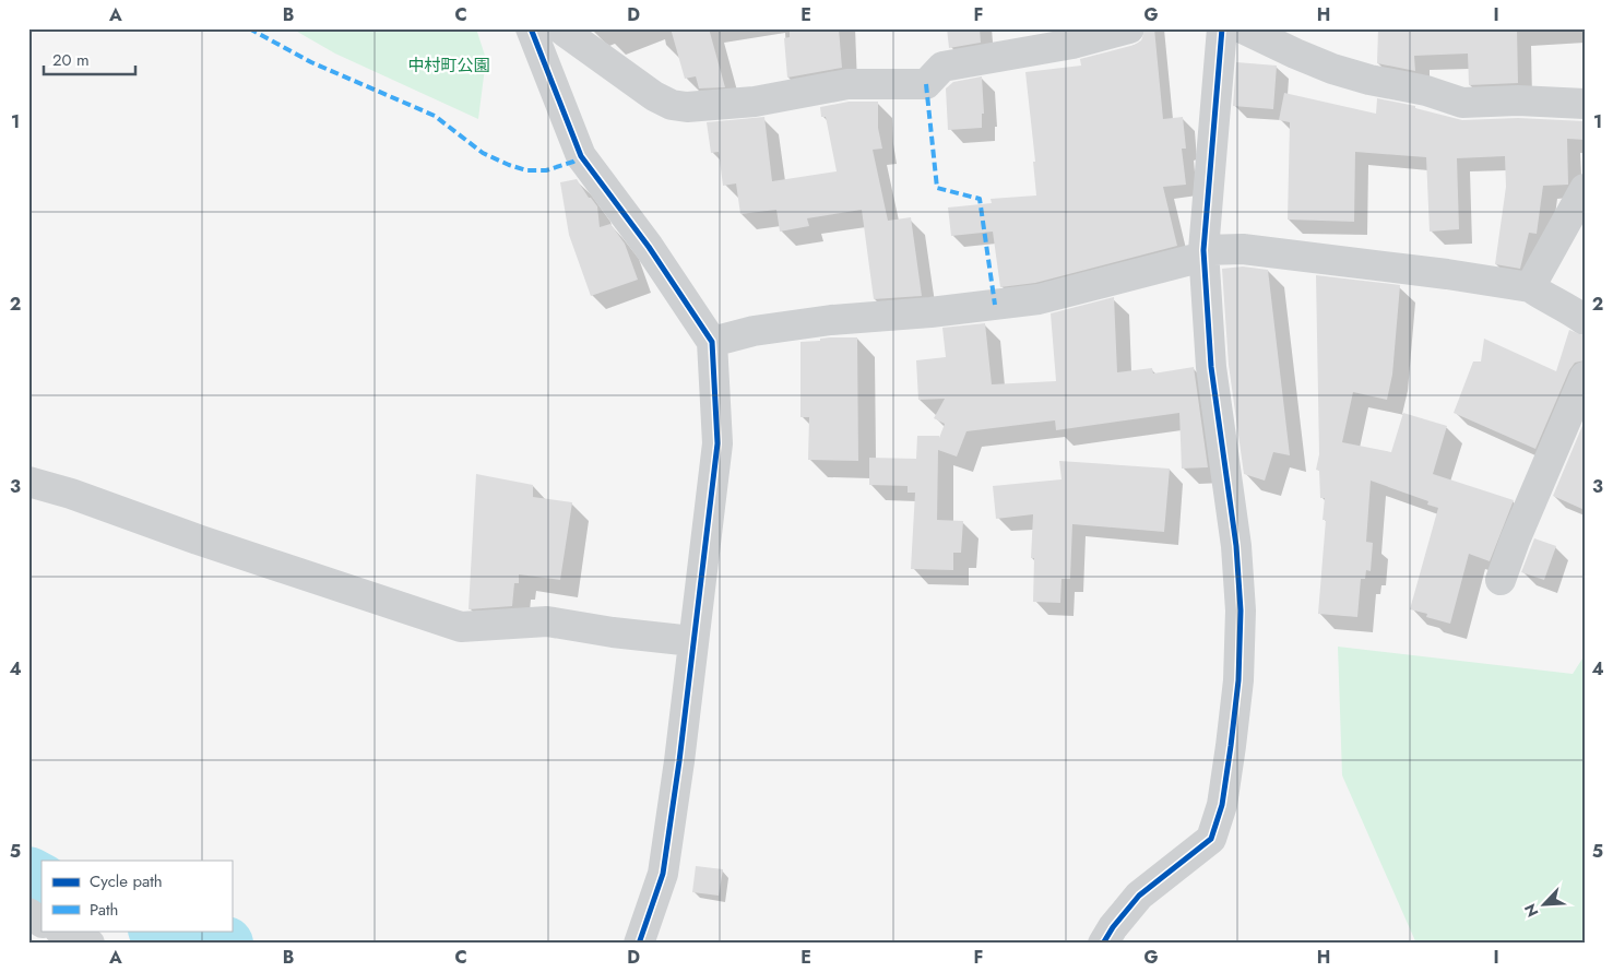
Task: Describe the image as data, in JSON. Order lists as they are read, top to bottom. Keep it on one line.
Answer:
{"parks":["中村町公園"],"legend":["Cycle path","Path"],"scale_bar":"20 m","north":"bottom left","grid":{"columns":["A","B","C","D","E","F","G","H","I"],"rows":["1","2","3","4","5"]}}
